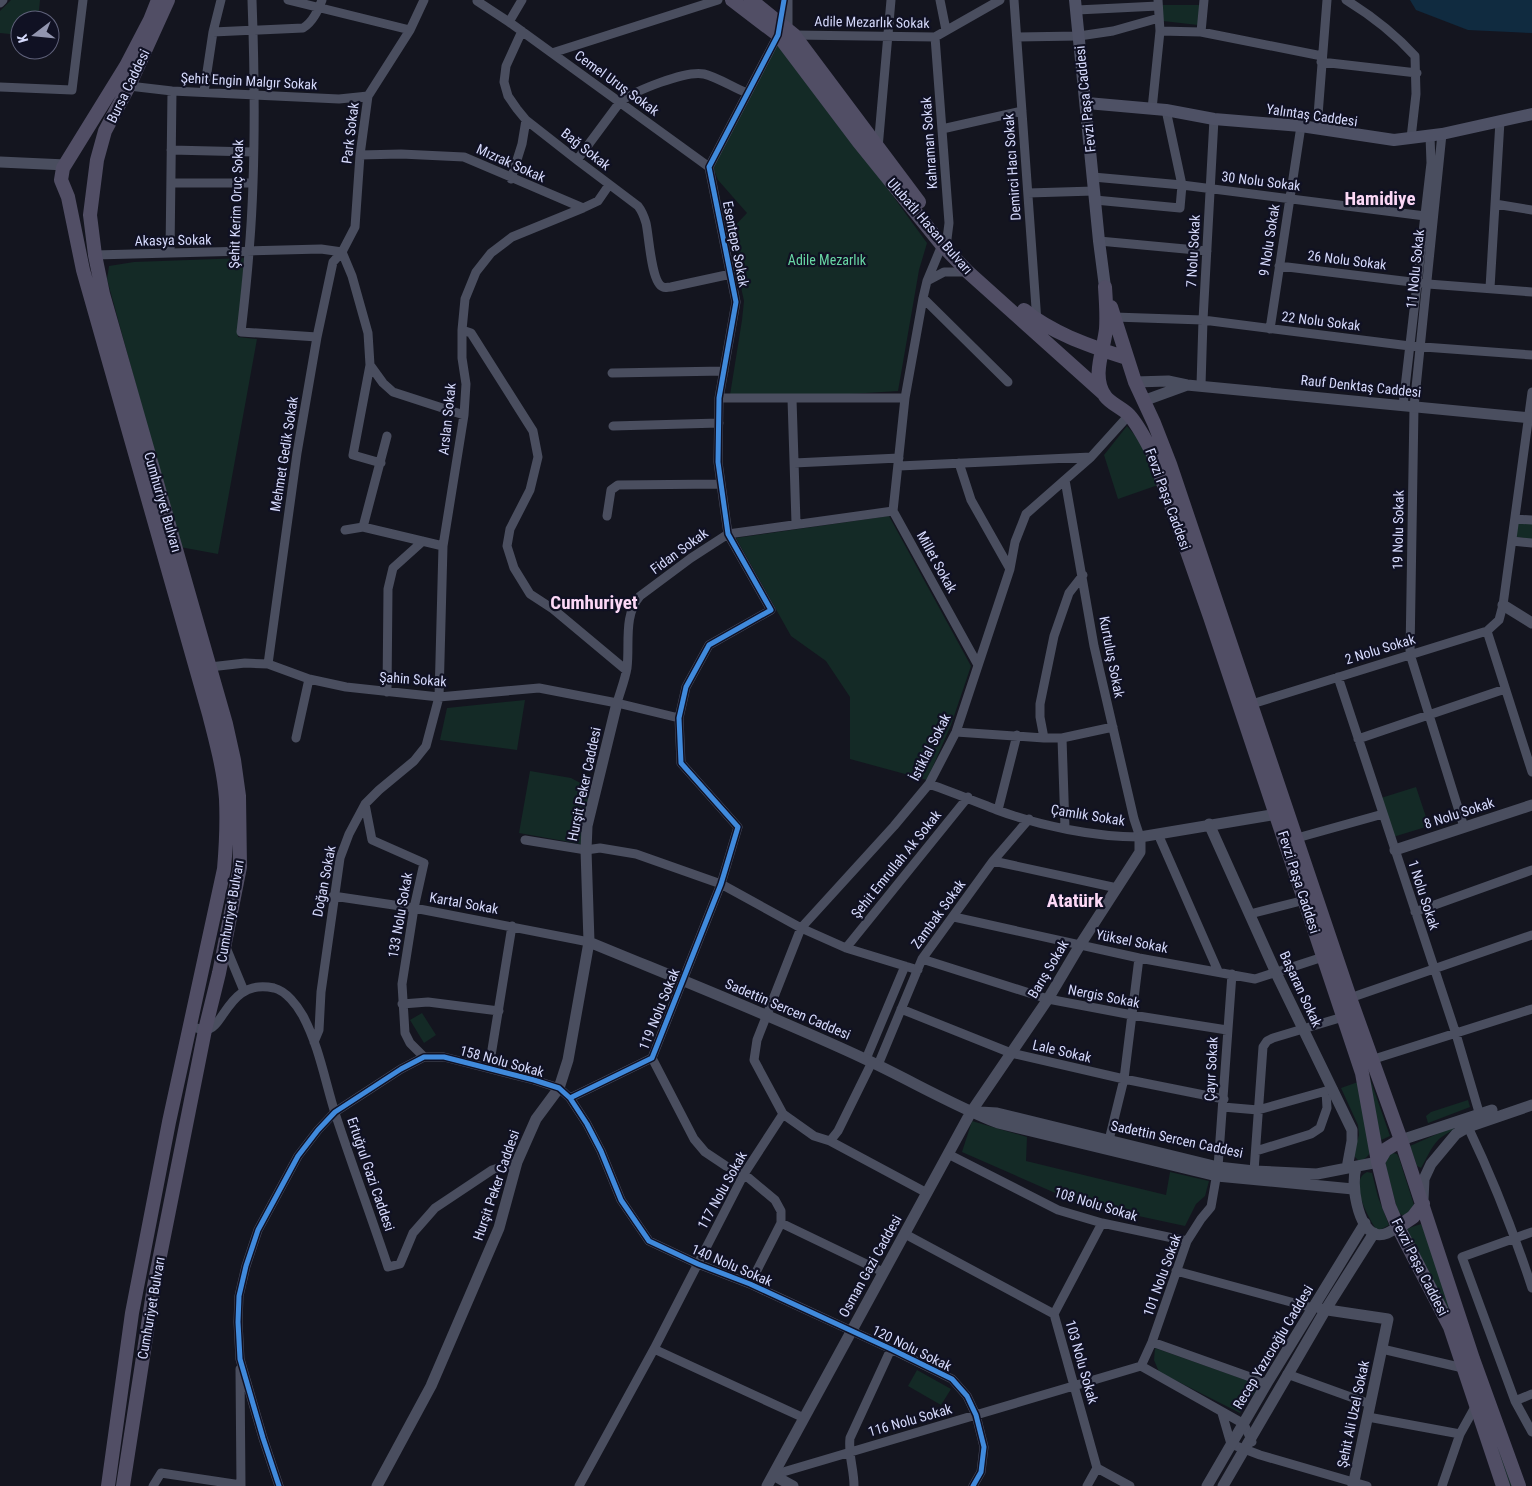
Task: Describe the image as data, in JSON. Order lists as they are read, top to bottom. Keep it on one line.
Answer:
{"streets":{"main road":["Bursa Caddesi","Fevzi Paşa Caddesi","Yalıntaş Caddesi","Ulubatlı Hasan Bulvarı","Cumhuriyet Bulvarı"],"street":["Adile Mezarlık Sokak","Şehit Engin Malgır Sokak","Cemel Uruş Sokak","Park Sokak","Kahraman Sokak","Bağ Sokak","Mızrak Sokak","Demirci Hacı Sokak","30 Nolu Sokak","Şehit Kerim Oruç Sokak","Akasya Sokak","9 Nolu Sokak","Esentepe Sokak","7 Nolu Sokak","26 Nolu Sokak","11 Nolu Sokak","22 Nolu Sokak","Rauf Denktaş Caddesi","Arslan Sokak","Mehmet Gedik Sokak","19 Nolu Sokak","Fidan Sokak","Millet Sokak","2 Nolu Sokak","Kurtuluş Sokak","Şahin Sokak","İstiklal Sokak","Hurşit Peker Caddesi","8 Nolu Sokak","Çamlık Sokak","Şehit Emrullah Ak Sokak","Doğan Sokak","1 Nolu Sokak","Kartal Sokak","Zambak Sokak","133 Nolu Sokak","Yüksel Sokak","Barış Sokak","Başaran Sokak","Nergis Sokak","119 Nolu Sokak","Sadettin Sercen Caddesi","Lale Sokak","158 Nolu Sokak","Çayır Sokak","Ertuğrul Gazi Caddesi","117 Nolu Sokak","108 Nolu Sokak","140 Nolu Sokak","Osman Gazi Caddesi","101 Nolu Sokak","Recep Yazıcıoğlu Caddesi","120 Nolu Sokak","103 Nolu Sokak","Şehit Ali Uzel Sokak","116 Nolu Sokak"]},"crossings":[["Adile Mezarlık Sokak","Kahraman Sokak"],["Adile Mezarlık Sokak","Ulubatlı Hasan Bulvarı"],["Şehit Engin Malgır Sokak","Bursa Caddesi"],["Şehit Engin Malgır Sokak","Park Sokak"],["Şehit Engin Malgır Sokak","Şehit Kerim Oruç Sokak"],["Cemel Uruş Sokak","Bağ Sokak"],["Cemel Uruş Sokak","Esentepe Sokak"],["Bursa Caddesi","Akasya Sokak"],["Bursa Caddesi","Cumhuriyet Bulvarı"],["Fevzi Paşa Caddesi","Yalıntaş Caddesi"],["Fevzi Paşa Caddesi","30 Nolu Sokak"],["Fevzi Paşa Caddesi","Ulubatlı Hasan Bulvarı"],["Fevzi Paşa Caddesi","22 Nolu Sokak"],["Fevzi Paşa Caddesi","2 Nolu Sokak"],["Fevzi Paşa Caddesi","İstiklal Sokak"],["Fevzi Paşa Caddesi","Çamlık Sokak"],["Fevzi Paşa Caddesi","Yüksel Sokak"],["Fevzi Paşa Caddesi","Sadettin Sercen Caddesi"],["Yalıntaş Caddesi","9 Nolu Sokak"],["Yalıntaş Caddesi","7 Nolu Sokak"],["Yalıntaş Caddesi","11 Nolu Sokak"],["Park Sokak","Mızrak Sokak"],["Park Sokak","Akasya Sokak"],["Park Sokak","Mehmet Gedik Sokak"],["Kahraman Sokak","Ulubatlı Hasan Bulvarı"],["Bağ Sokak","Esentepe Sokak"],["Mızrak Sokak","Arslan Sokak"],["Demirci Hacı Sokak","Ulubatlı Hasan Bulvarı"],["30 Nolu Sokak","9 Nolu Sokak"],["30 Nolu Sokak","7 Nolu Sokak"],["30 Nolu Sokak","11 Nolu Sokak"],["Şehit Kerim Oruç Sokak","Akasya Sokak"],["Şehit Kerim Oruç Sokak","Mehmet Gedik Sokak"],["Akasya Sokak","Mehmet Gedik Sokak"],["Akasya Sokak","Cumhuriyet Bulvarı"],["9 Nolu Sokak","26 Nolu Sokak"],["9 Nolu Sokak","22 Nolu Sokak"],["Esentepe Sokak","Fidan Sokak"],["7 Nolu Sokak","22 Nolu Sokak"],["7 Nolu Sokak","Rauf Denktaş Caddesi"],["26 Nolu Sokak","11 Nolu Sokak"],["11 Nolu Sokak","22 Nolu Sokak"],["11 Nolu Sokak","Rauf Denktaş Caddesi"],["11 Nolu Sokak","19 Nolu Sokak"],["Rauf Denktaş Caddesi","19 Nolu Sokak"],["Arslan Sokak","Şahin Sokak"],["Arslan Sokak","Doğan Sokak"],["Mehmet Gedik Sokak","Şahin Sokak"],["Cumhuriyet Bulvarı","Şahin Sokak"],["19 Nolu Sokak","2 Nolu Sokak"],["19 Nolu Sokak","8 Nolu Sokak"],["Fidan Sokak","Şahin Sokak"],["Fidan Sokak","Hurşit Peker Caddesi"],["Millet Sokak","İstiklal Sokak"],["2 Nolu Sokak","1 Nolu Sokak"],["Kurtuluş Sokak","İstiklal Sokak"],["Kurtuluş Sokak","Çamlık Sokak"],["Kurtuluş Sokak","Barış Sokak"],["Şahin Sokak","Hurşit Peker Caddesi"],["Şahin Sokak","Doğan Sokak"],["Şahin Sokak","119 Nolu Sokak"],["İstiklal Sokak","Çamlık Sokak"],["Hurşit Peker Caddesi","Kartal Sokak"],["Hurşit Peker Caddesi","Sadettin Sercen Caddesi"],["Hurşit Peker Caddesi","158 Nolu Sokak"],["Hurşit Peker Caddesi","Ertuğrul Gazi Caddesi"],["Hurşit Peker Caddesi","140 Nolu Sokak"],["8 Nolu Sokak","1 Nolu Sokak"],["Çamlık Sokak","Şehit Emrullah Ak Sokak"],["Çamlık Sokak","Zambak Sokak"],["Çamlık Sokak","Barış Sokak"],["Çamlık Sokak","Başaran Sokak"],["Doğan Sokak","Kartal Sokak"],["Doğan Sokak","133 Nolu Sokak"],["Doğan Sokak","Ertuğrul Gazi Caddesi"],["Kartal Sokak","133 Nolu Sokak"],["Kartal Sokak","Sadettin Sercen Caddesi"],["Zambak Sokak","Yüksel Sokak"],["Zambak Sokak","Nergis Sokak"],["Zambak Sokak","Sadettin Sercen Caddesi"],["Zambak Sokak","Lale Sokak"],["133 Nolu Sokak","158 Nolu Sokak"],["Yüksel Sokak","Barış Sokak"],["Yüksel Sokak","Başaran Sokak"],["Yüksel Sokak","Çayır Sokak"],["Barış Sokak","Nergis Sokak"],["Barış Sokak","Sadettin Sercen Caddesi"],["Barış Sokak","Lale Sokak"],["Barış Sokak","Osman Gazi Caddesi"],["Başaran Sokak","Sadettin Sercen Caddesi"],["Nergis Sokak","Çayır Sokak"],["119 Nolu Sokak","Sadettin Sercen Caddesi"],["119 Nolu Sokak","140 Nolu Sokak"],["Sadettin Sercen Caddesi","Çayır Sokak"],["Sadettin Sercen Caddesi","Osman Gazi Caddesi"],["Sadettin Sercen Caddesi","101 Nolu Sokak"],["Lale Sokak","Çayır Sokak"],["158 Nolu Sokak","140 Nolu Sokak"],["Çayır Sokak","101 Nolu Sokak"],["117 Nolu Sokak","140 Nolu Sokak"],["108 Nolu Sokak","Osman Gazi Caddesi"],["108 Nolu Sokak","101 Nolu Sokak"],["108 Nolu Sokak","103 Nolu Sokak"],["140 Nolu Sokak","Osman Gazi Caddesi"],["140 Nolu Sokak","120 Nolu Sokak"],["Osman Gazi Caddesi","120 Nolu Sokak"],["Osman Gazi Caddesi","116 Nolu Sokak"],["101 Nolu Sokak","116 Nolu Sokak"],["Recep Yazıcıoğlu Caddesi","Şehit Ali Uzel Sokak"],["120 Nolu Sokak","116 Nolu Sokak"],["103 Nolu Sokak","116 Nolu Sokak"]],"districts":["Hamidiye","Cumhuriyet","Atatürk"],"parks":["Adile Mezarlık"],"north":"left"}
